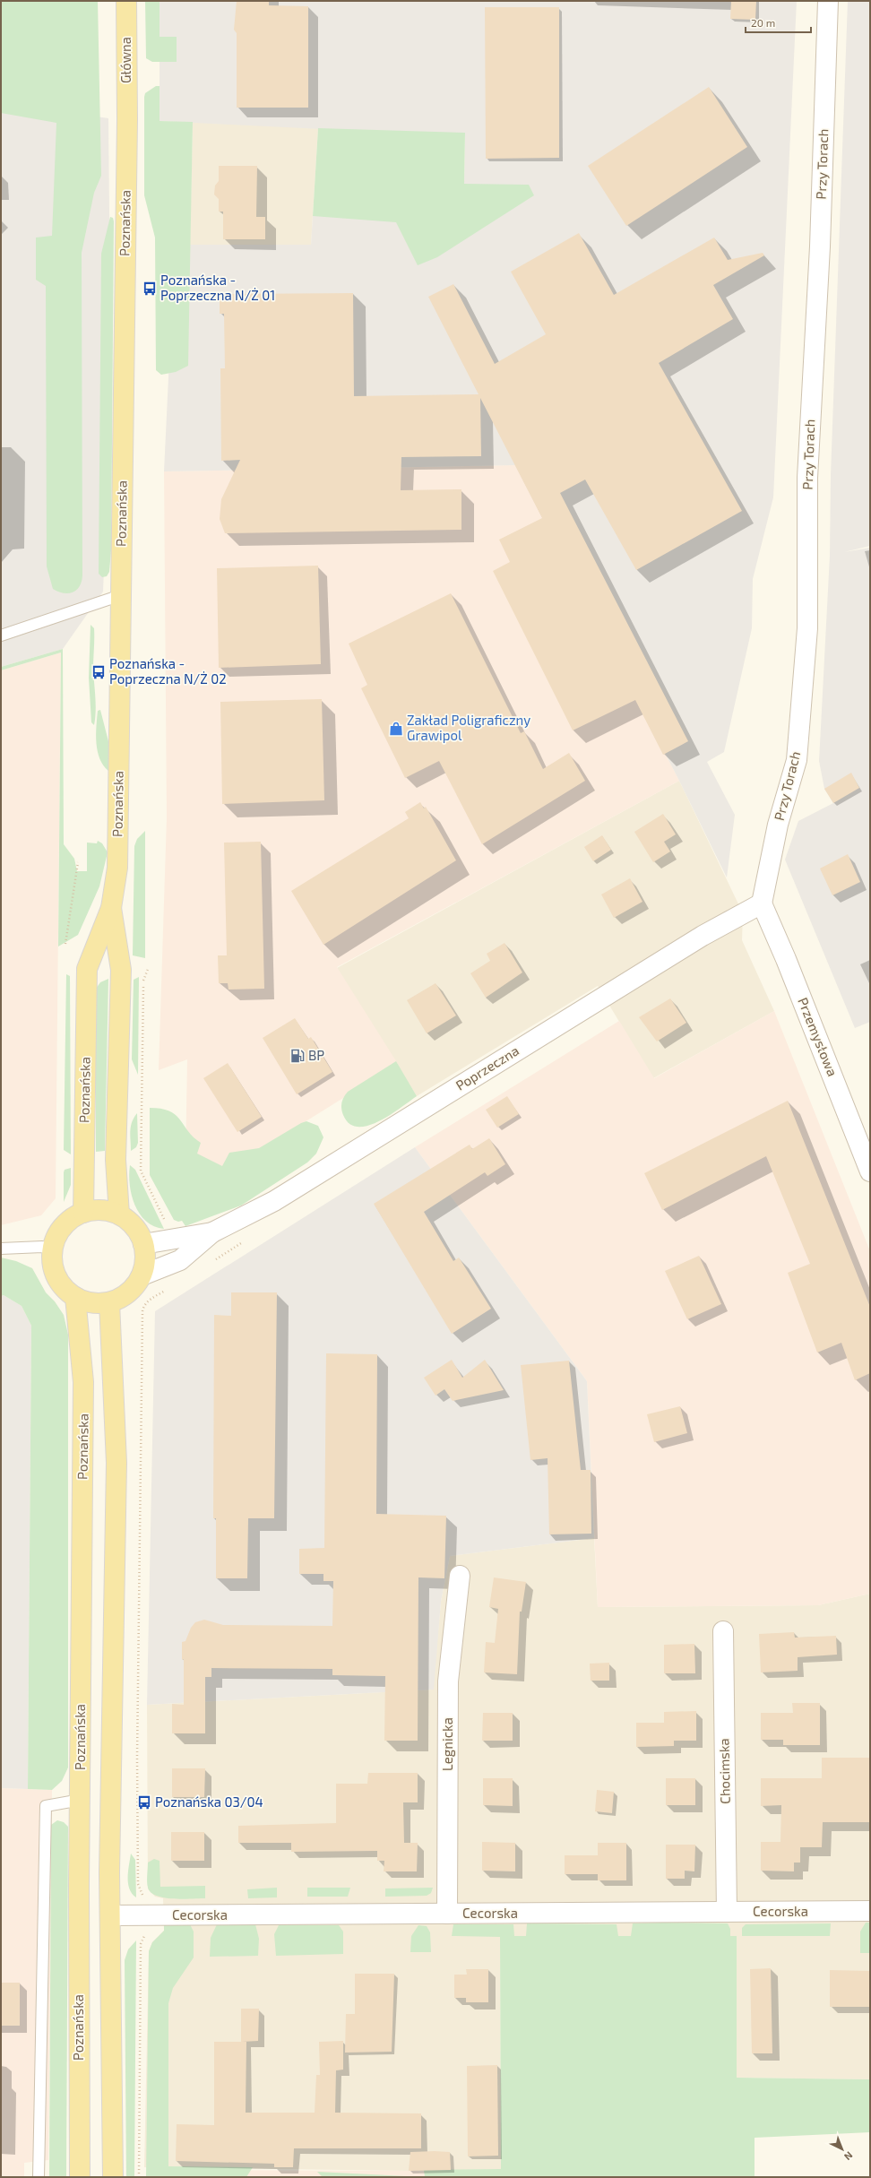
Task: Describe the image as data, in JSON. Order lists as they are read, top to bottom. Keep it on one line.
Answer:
{"streets":{"main road":["Główna","Poznańska"],"street":["Przy Torach","Przemysłowa","Poprzeczna","Legnicka","Chocimska","Cecorska"]},"crossings":[["Główna","Poznańska"],["Przy Torach","Przemysłowa"],["Przy Torach","Poprzeczna"],["Poznańska","Poprzeczna"],["Przemysłowa","Poprzeczna"],["Legnicka","Cecorska"],["Chocimska","Cecorska"]],"places":{"bus stop":["Poznańska - Poprzeczna N/Ż 01","Poznańska - Poprzeczna N/Ż 02","Poznańska 03/04"],"shop":["Zakład Poligraficzny Grawipol"],"fuel station":["BP"]},"scale_bar":"20 m","north":"bottom right"}
